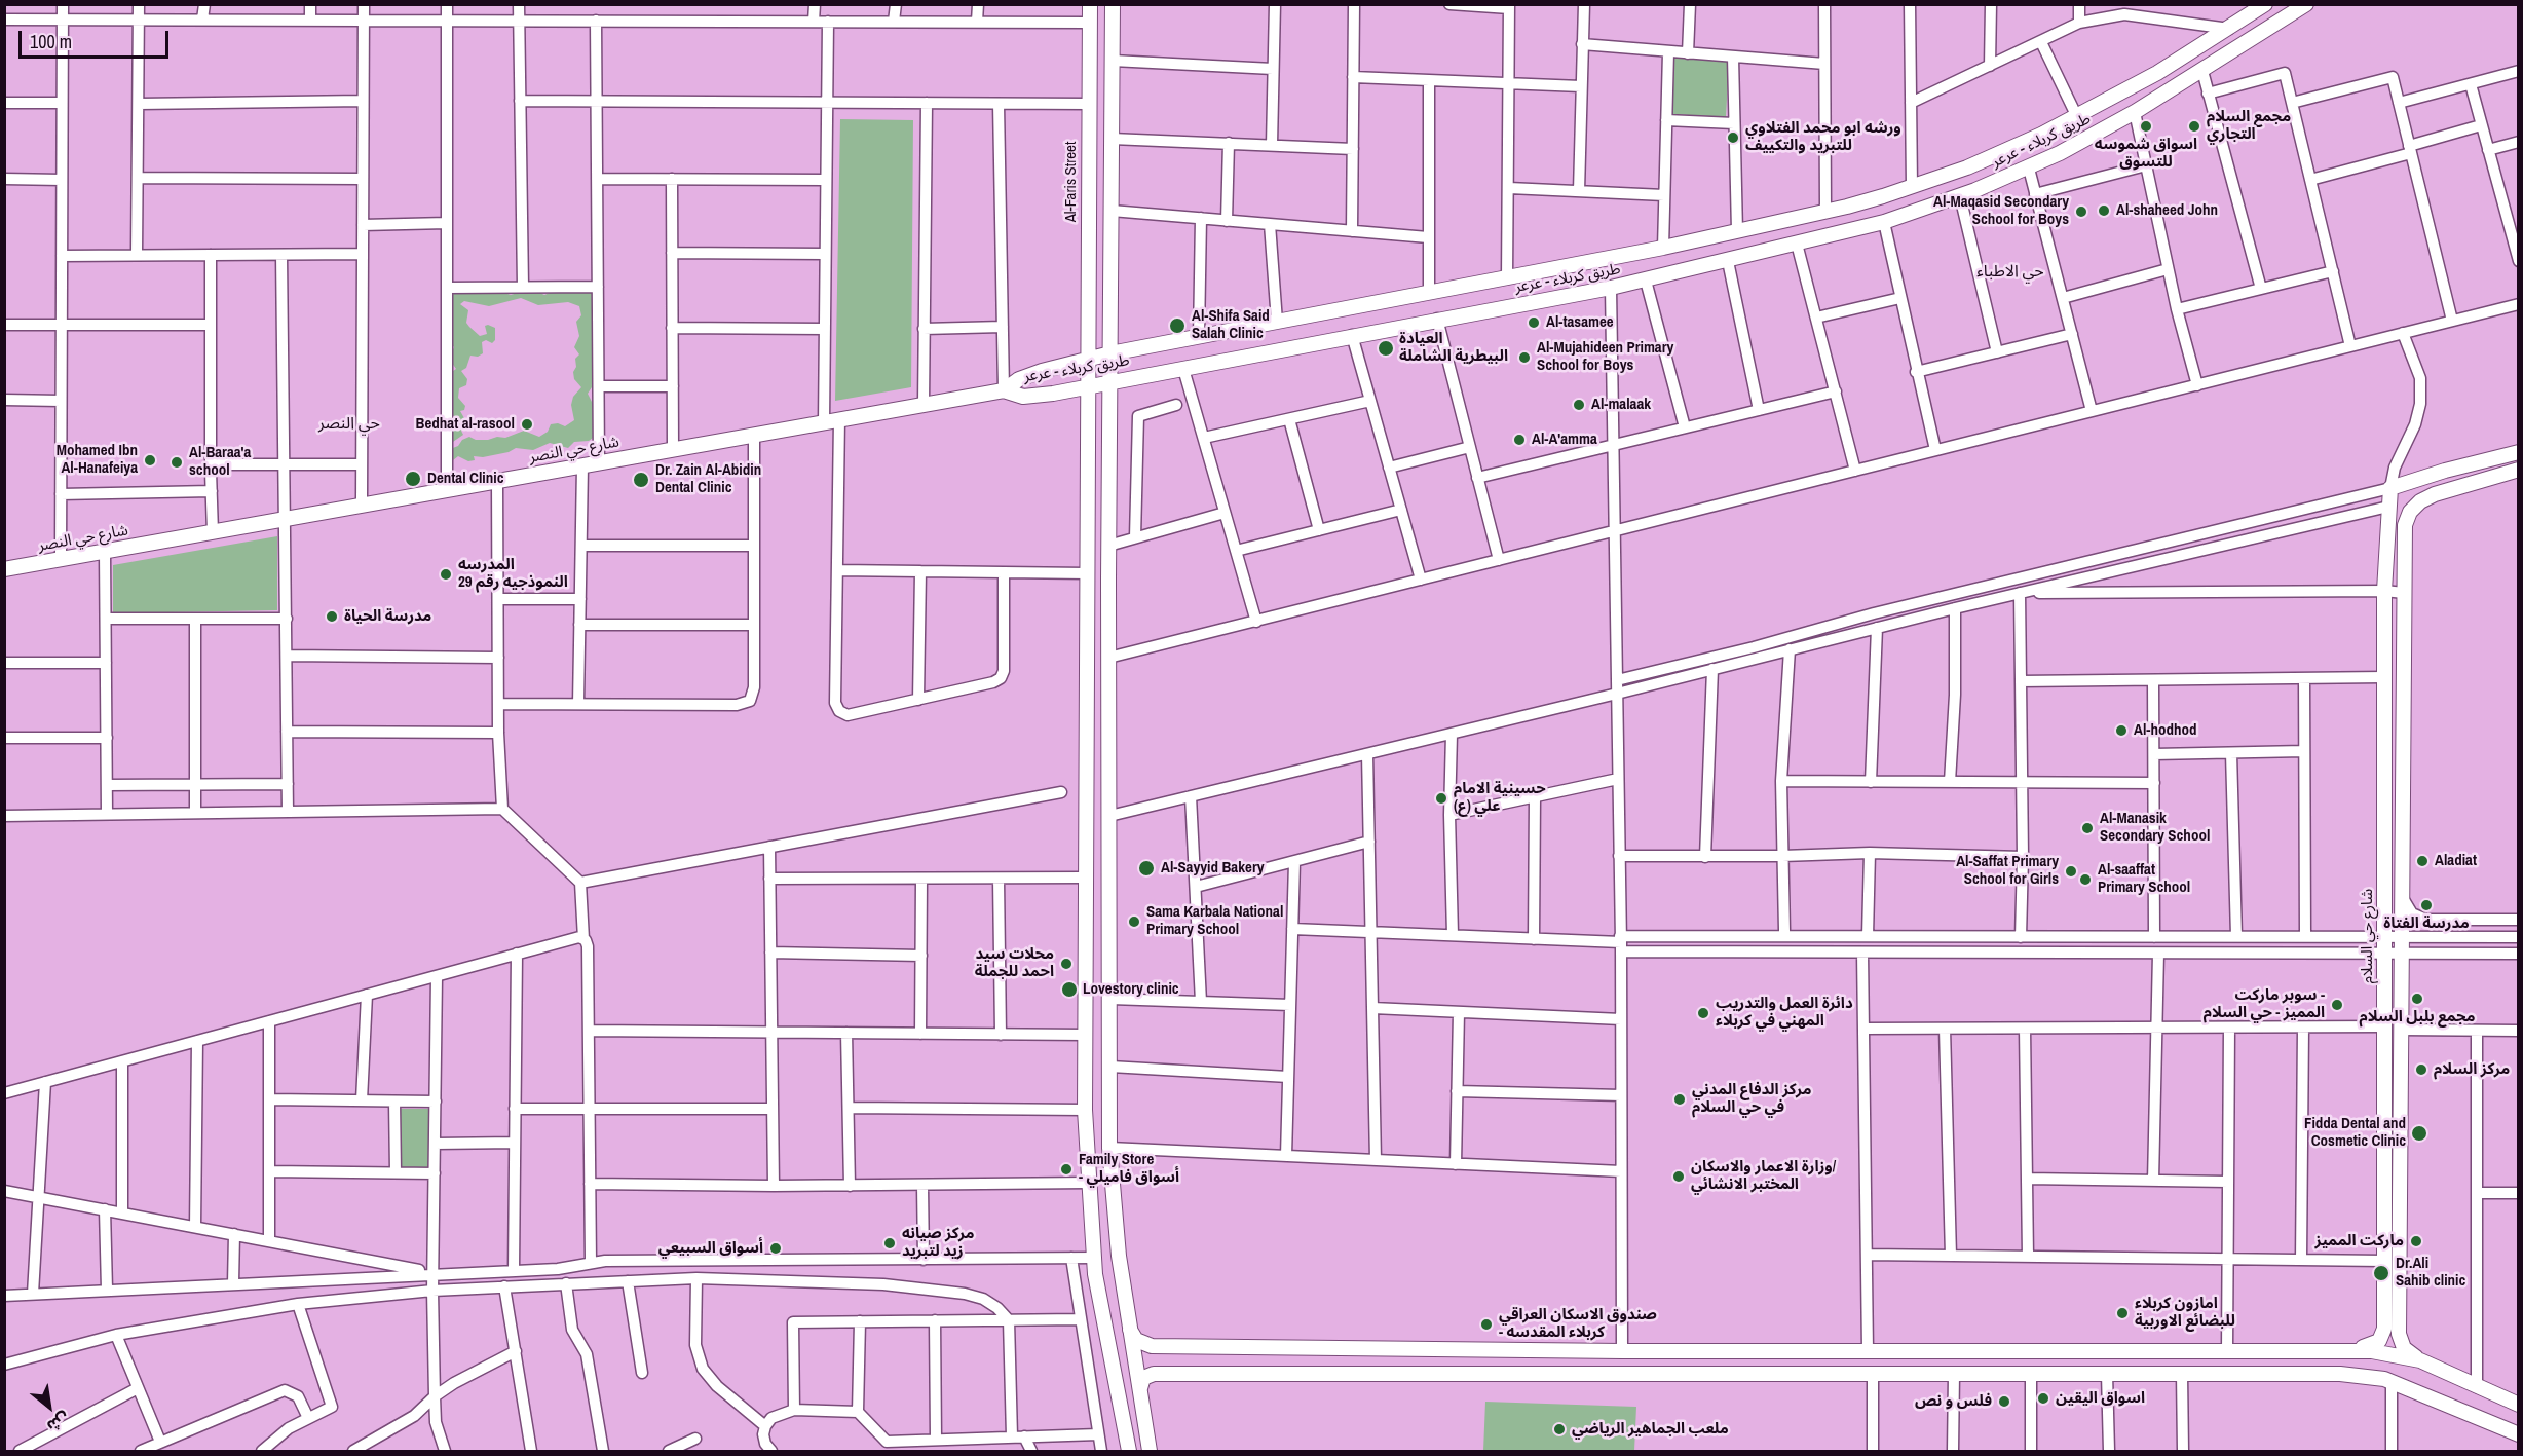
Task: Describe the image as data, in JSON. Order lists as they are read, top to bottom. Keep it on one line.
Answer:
{"streets":{"main road":["طريق كربلاء - عرعر","Al-Faris Street","شارع حي النصر","شارع حي السلام"]},"crossings":[["طريق كربلاء - عرعر","Al-Faris Street"],["طريق كربلاء - عرعر","شارع حي النصر"]],"districts":["حي الاطباء","حي النصر"],"places":["اسواق شموسه للتسوق","مجمع السلام التجاري","ورشه ابو محمد الفتلاوي للتبريد والتكييف","Al-shaheed John","Al-Maqasid Secondary School for Boys","Al-tasamee","Al-Shifa Said Salah Clinic","العيادة البيطرية الشاملة","Al-Mujahideen Primary School for Boys","Al-malaak","Bedhat al-rasool","Al-A'amma","Mohamed Ibn Al-Hanafeiya","Al-Baraa'a school","Dental Clinic","Dr. Zain Al-Abidin Dental Clinic","المدرسه النموذجيه رقم 29","مدرسة الحياة","Al-hodhod","حسينية الامام علي (ع)","Al-Manasik Secondary School","Aladiat","Al-Sayyid Bakery","Al-Saffat Primary School for Girls","Al-saaffat Primary School","مدرسة الفتاة","Sama Karbala National Primary School","محلات سيد احمد للجملة","Lovestory clinic","مجمع بلبل السلام","سوبر ماركت - المميز - حي السلام","دائرة العمل والتدريب المهني في كربلاء","مركز السلام","مركز الدفاع المدني في حي السلام","Fidda Dental and Cosmetic Clinic","Family Store - أسواق فاميلي","وزارة الاعمار والاسكان/ المختبر الانشائي","ماركت المميز","مركز صيانه زيد لتبريد","أسواق السبيعي","Dr.Ali Sahib clinic","امازون كربلاء للبضائع الاوربية","صندوق الاسكان العراقي - كربلاء المقدسه","اسواق اليقين","فلس و نص","ملعب الجماهير الرياضي"],"scale_bar":"100 m","north":"bottom right"}
